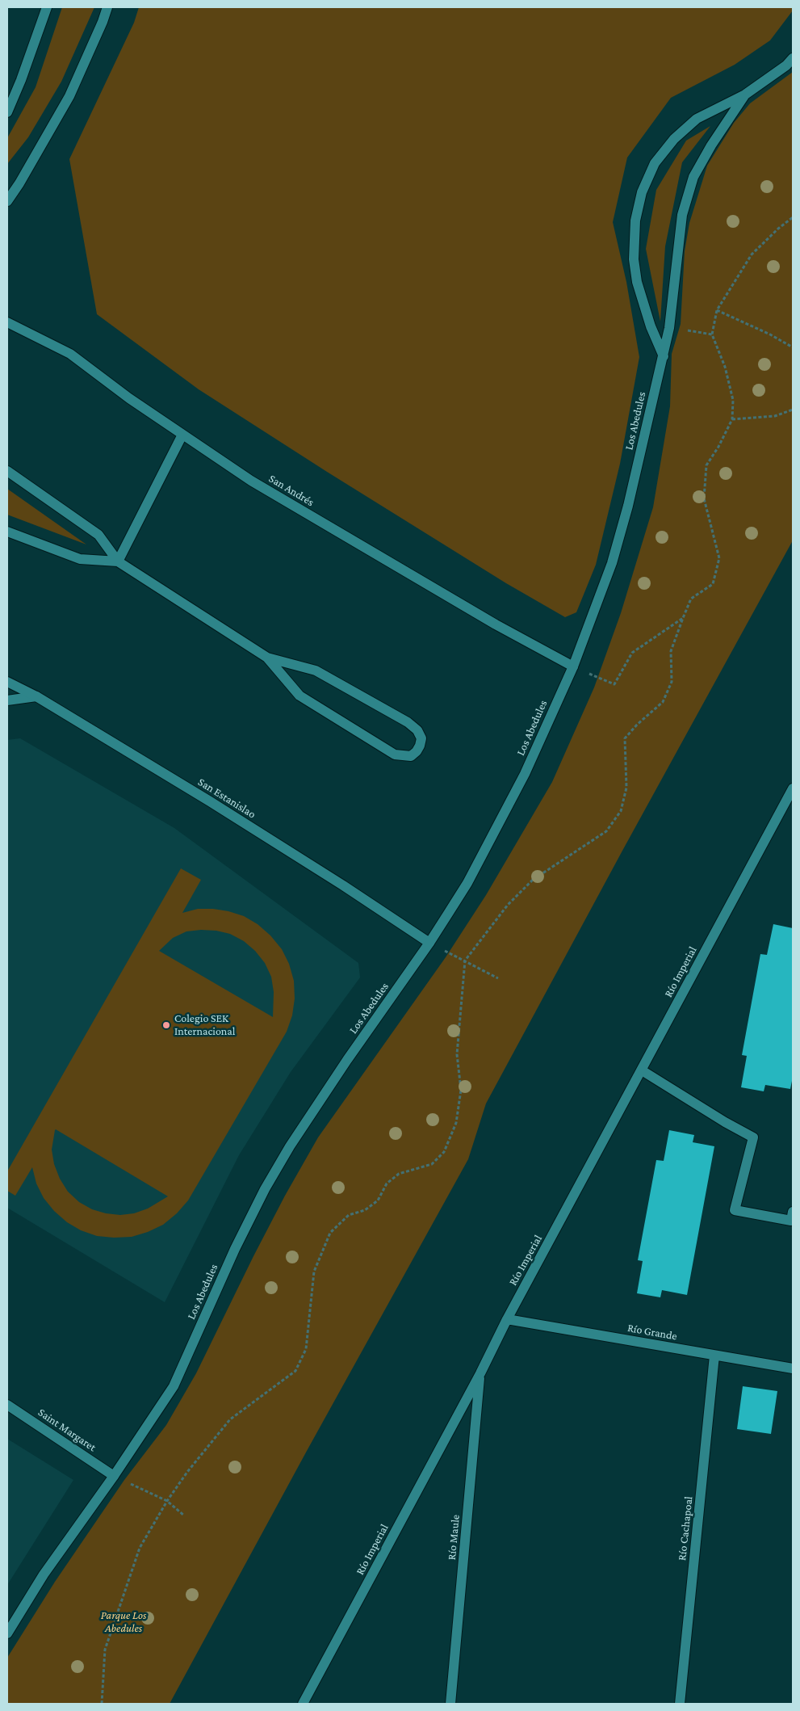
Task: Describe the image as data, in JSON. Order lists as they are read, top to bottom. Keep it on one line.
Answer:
{"streets":{"street":["Los Abedules","San Andrés","San Estanislao","Río Imperial","Río Grande","Saint Margaret","Río Cachapoal","Río Maule"]},"crossings":[["Los Abedules","San Andrés"],["Los Abedules","San Estanislao"],["Los Abedules","Saint Margaret"],["Río Imperial","Río Grande"],["Río Imperial","Río Maule"],["Río Grande","Río Cachapoal"]],"parks":["Parque Los Abedules"],"places":["Colegio SEK Internacional"]}
